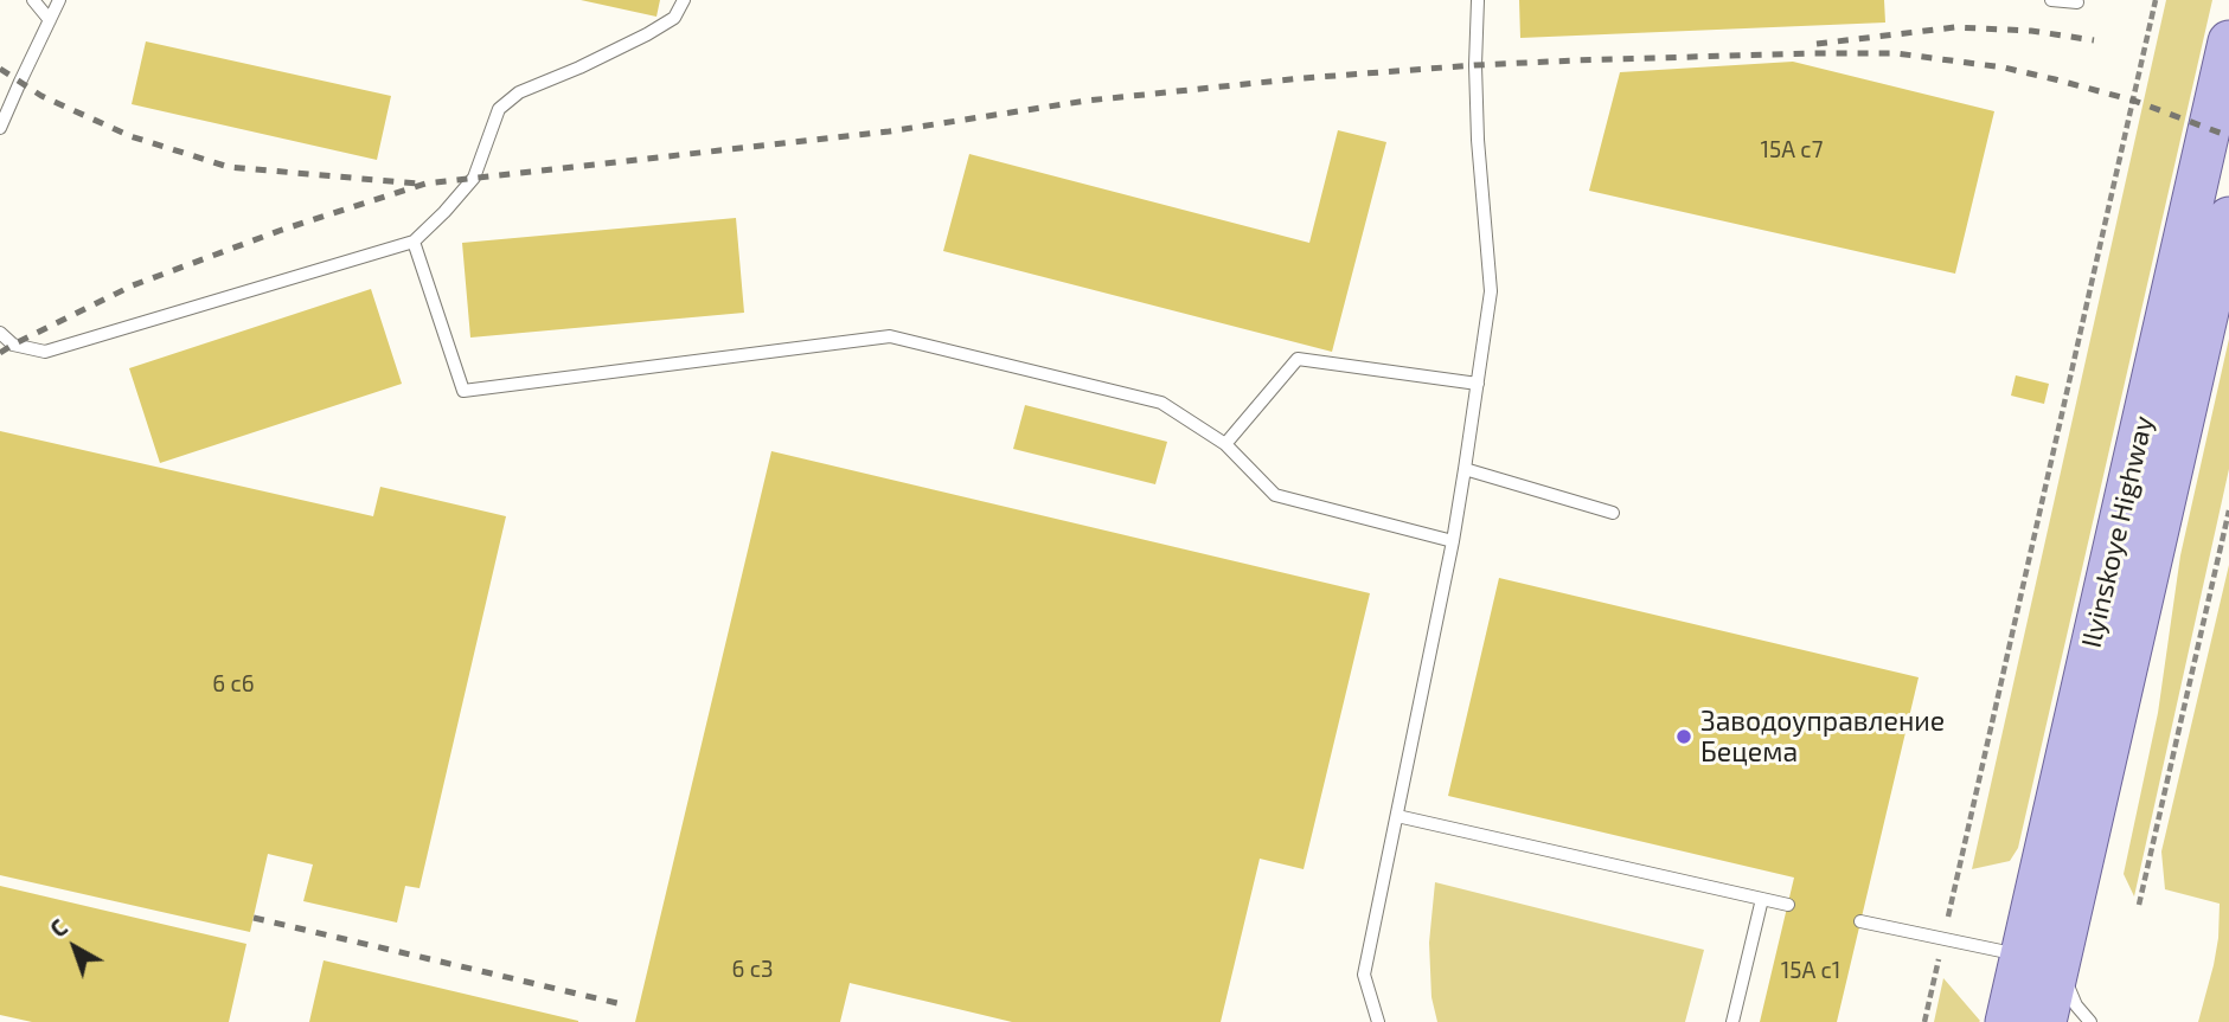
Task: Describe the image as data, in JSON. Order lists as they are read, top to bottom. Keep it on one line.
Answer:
{"streets":{"main road":["Ilyinskoye Highway"]},"places":["Заводоуправление Бецема"],"house_numbers":["15А с7","6 c6","6 c3","15А с1"],"north":"top left"}
